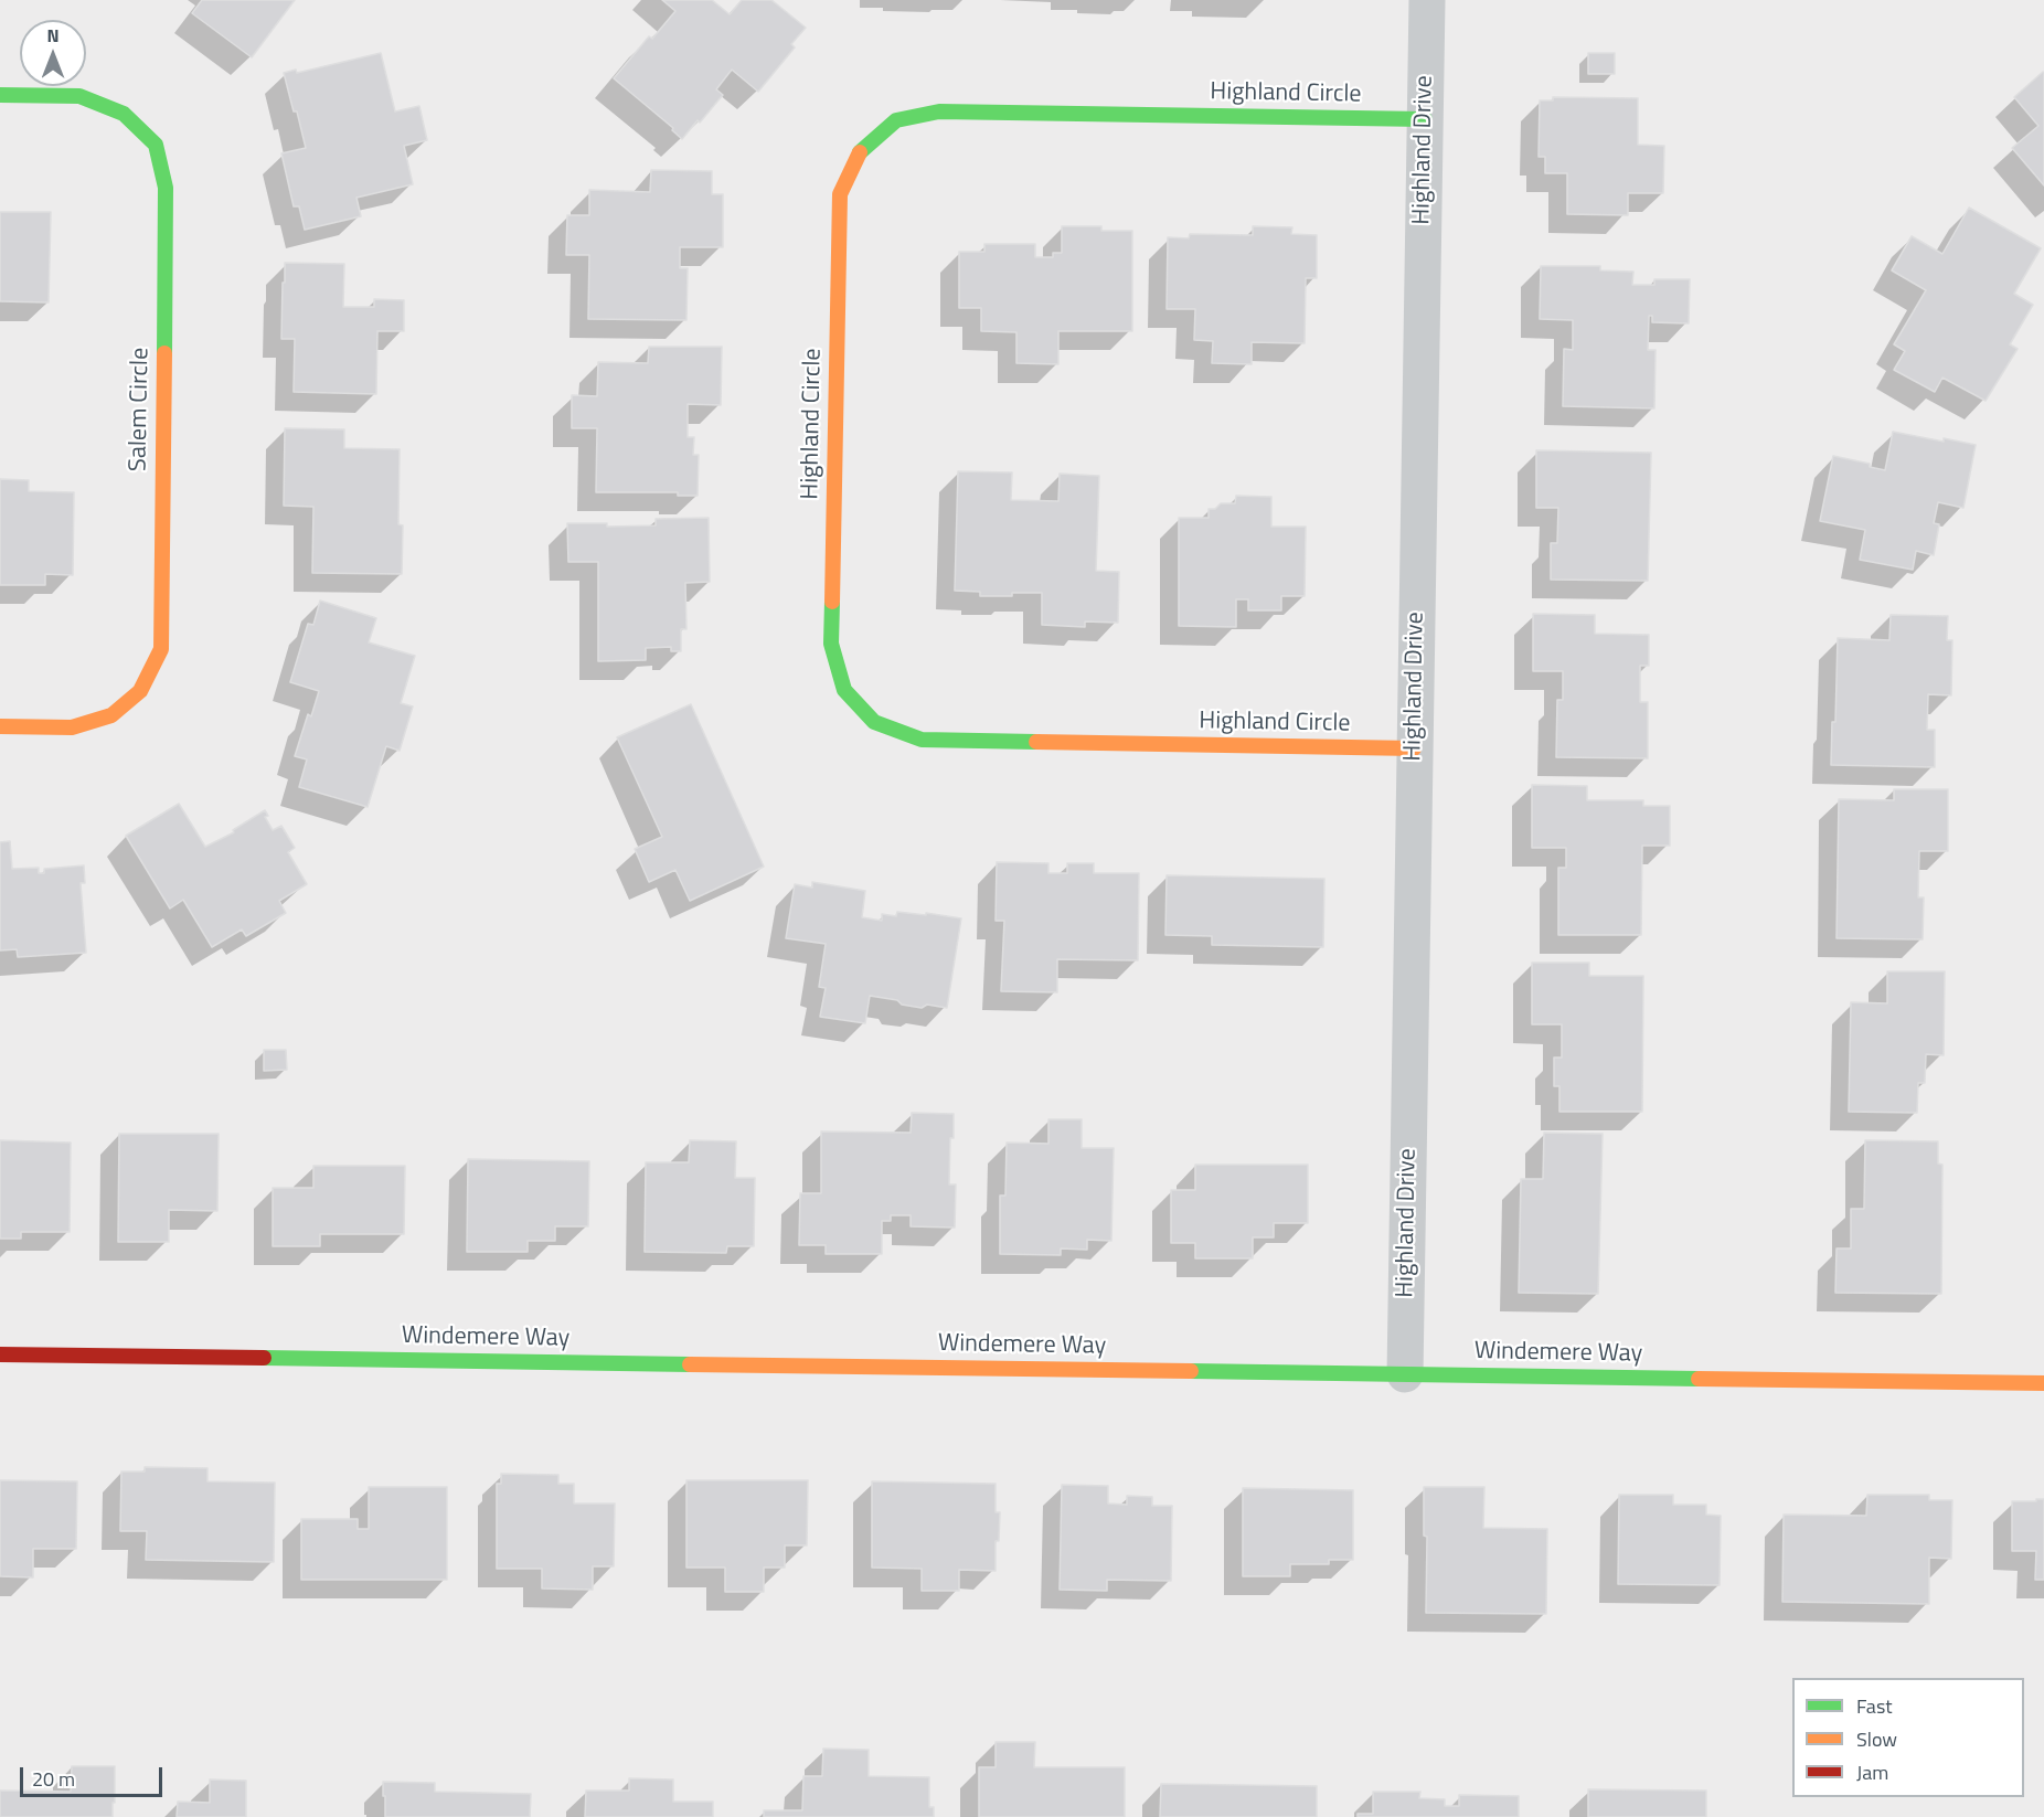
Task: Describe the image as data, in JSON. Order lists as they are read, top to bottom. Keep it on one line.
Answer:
{"streets":{"street":["Highland Circle","Highland Drive","Salem Circle","Windemere Way"]},"crossings":[["Highland Circle","Highland Drive"],["Highland Drive","Windemere Way"]],"legend":["Fast","Slow","Jam"],"scale_bar":"20 m","north":"top"}
